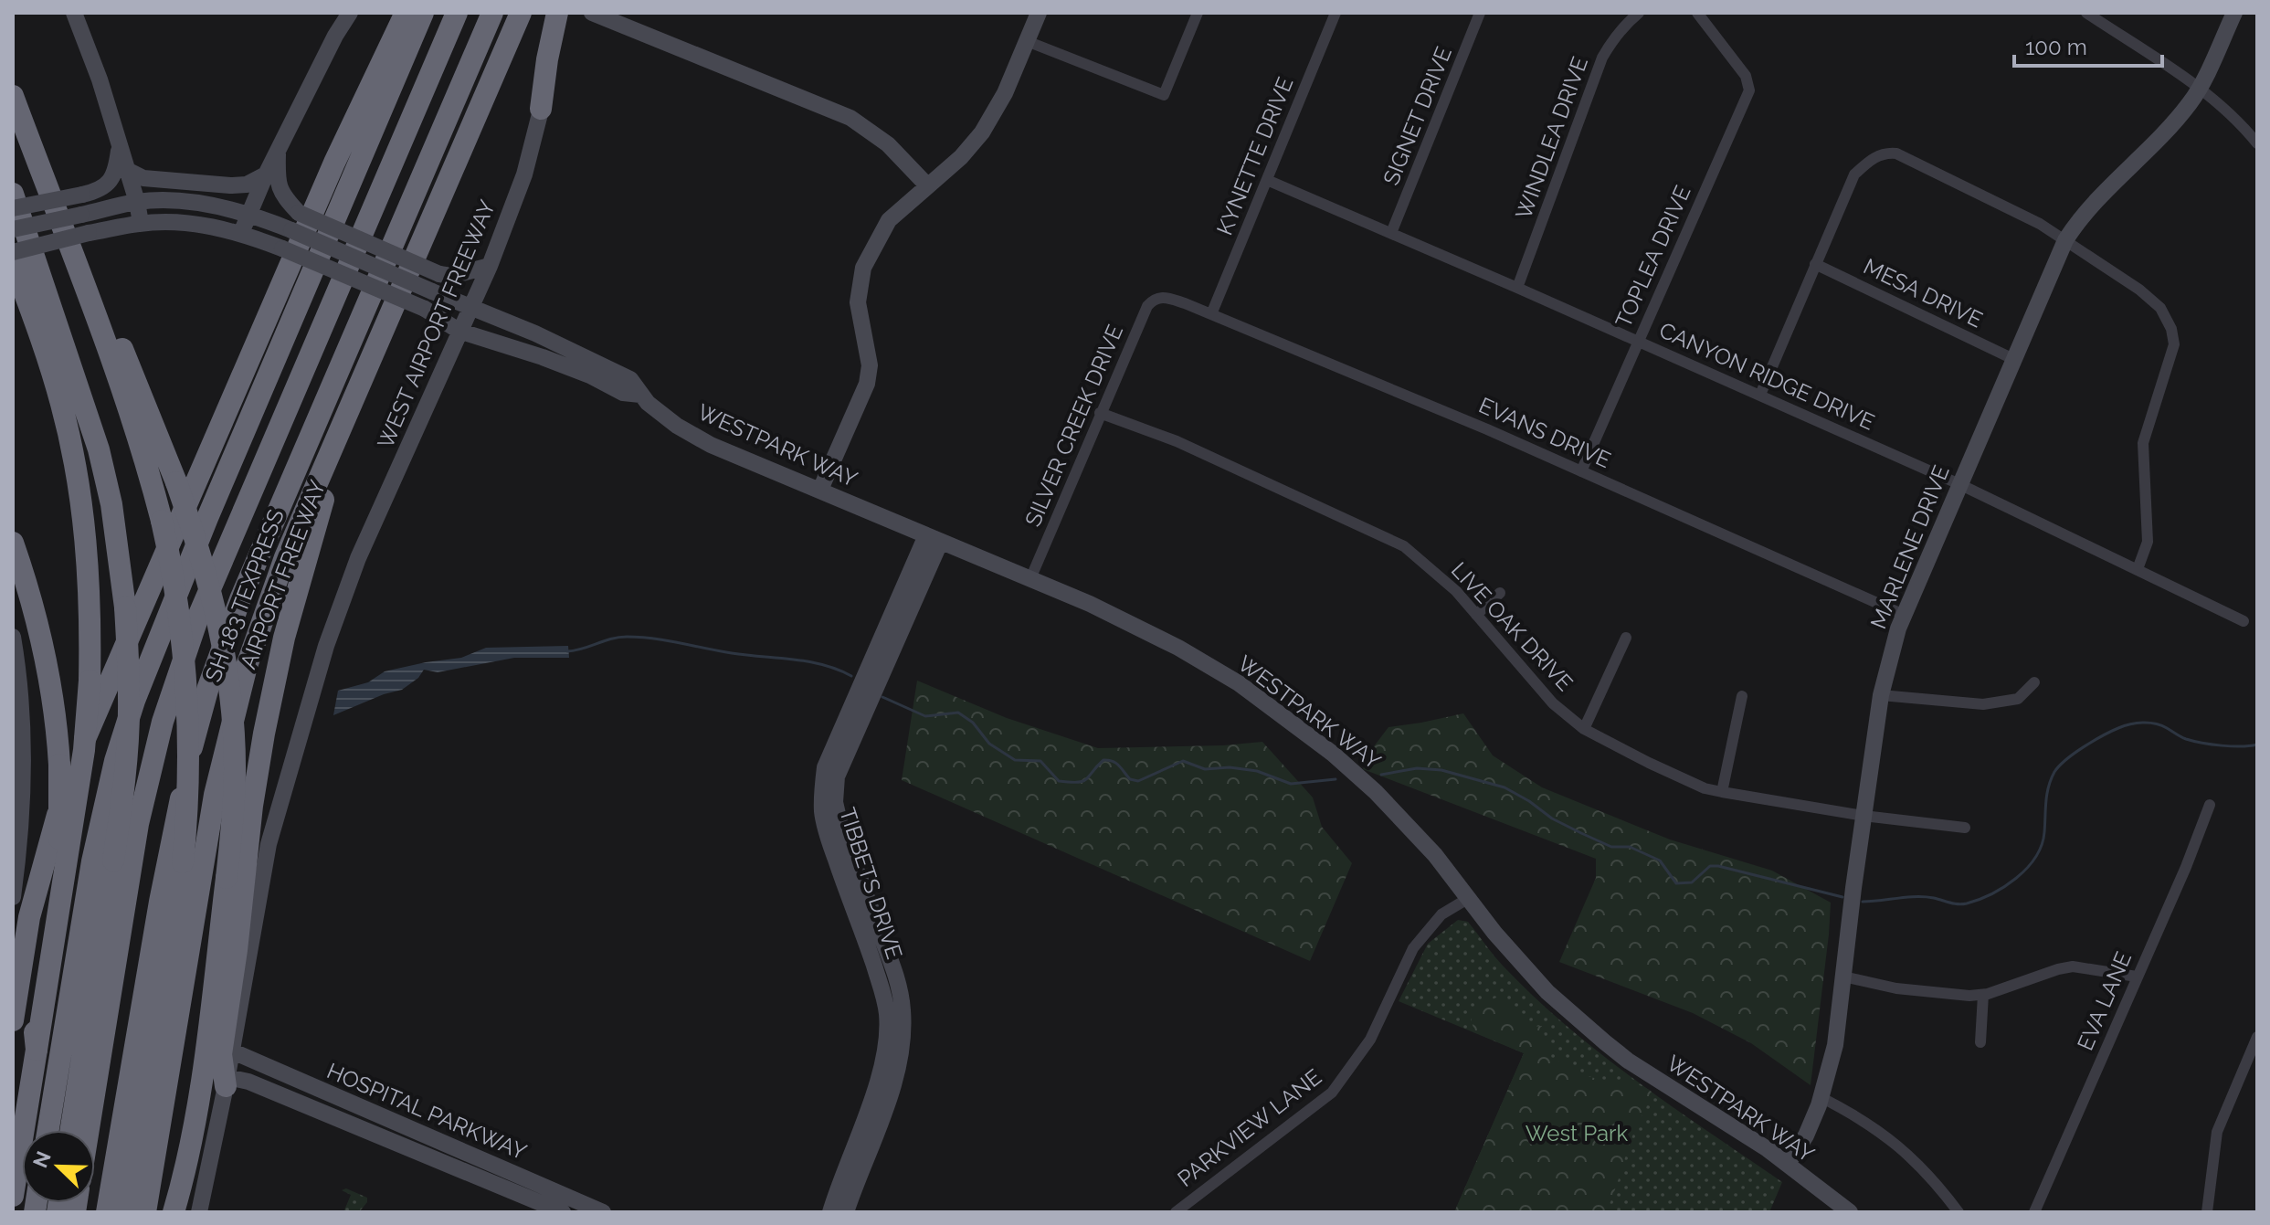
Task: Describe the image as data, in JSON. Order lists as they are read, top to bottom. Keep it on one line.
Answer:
{"streets":{"highway":["AIRPORT FREEWAY","SH 183 TEXPRESS"],"main road":["WEST AIRPORT FREEWAY","WESTPARK WAY","MARLENE DRIVE","TIBBETS DRIVE","HOSPITAL PARKWAY"],"street":["SIGNET DRIVE","WINDLEA DRIVE","KYNETTE DRIVE","TOPLEA DRIVE","MESA DRIVE","CANYON RIDGE DRIVE","SILVER CREEK DRIVE","EVANS DRIVE","LIVE OAK DRIVE","EVA LANE","PARKVIEW LANE"]},"crossings":[["SIGNET DRIVE","CANYON RIDGE DRIVE"],["WINDLEA DRIVE","CANYON RIDGE DRIVE"],["KYNETTE DRIVE","CANYON RIDGE DRIVE"],["KYNETTE DRIVE","EVANS DRIVE"],["TOPLEA DRIVE","CANYON RIDGE DRIVE"],["TOPLEA DRIVE","EVANS DRIVE"],["MESA DRIVE","MARLENE DRIVE"],["WEST AIRPORT FREEWAY","WESTPARK WAY"],["WEST AIRPORT FREEWAY","HOSPITAL PARKWAY"],["CANYON RIDGE DRIVE","MARLENE DRIVE"],["SILVER CREEK DRIVE","EVANS DRIVE"],["SILVER CREEK DRIVE","WESTPARK WAY"],["SILVER CREEK DRIVE","LIVE OAK DRIVE"],["EVANS DRIVE","MARLENE DRIVE"],["WESTPARK WAY","MARLENE DRIVE"],["WESTPARK WAY","TIBBETS DRIVE"],["WESTPARK WAY","PARKVIEW LANE"],["MARLENE DRIVE","LIVE OAK DRIVE"]],"parks":["West Park"],"scale_bar":"100 m","north":"top left"}
